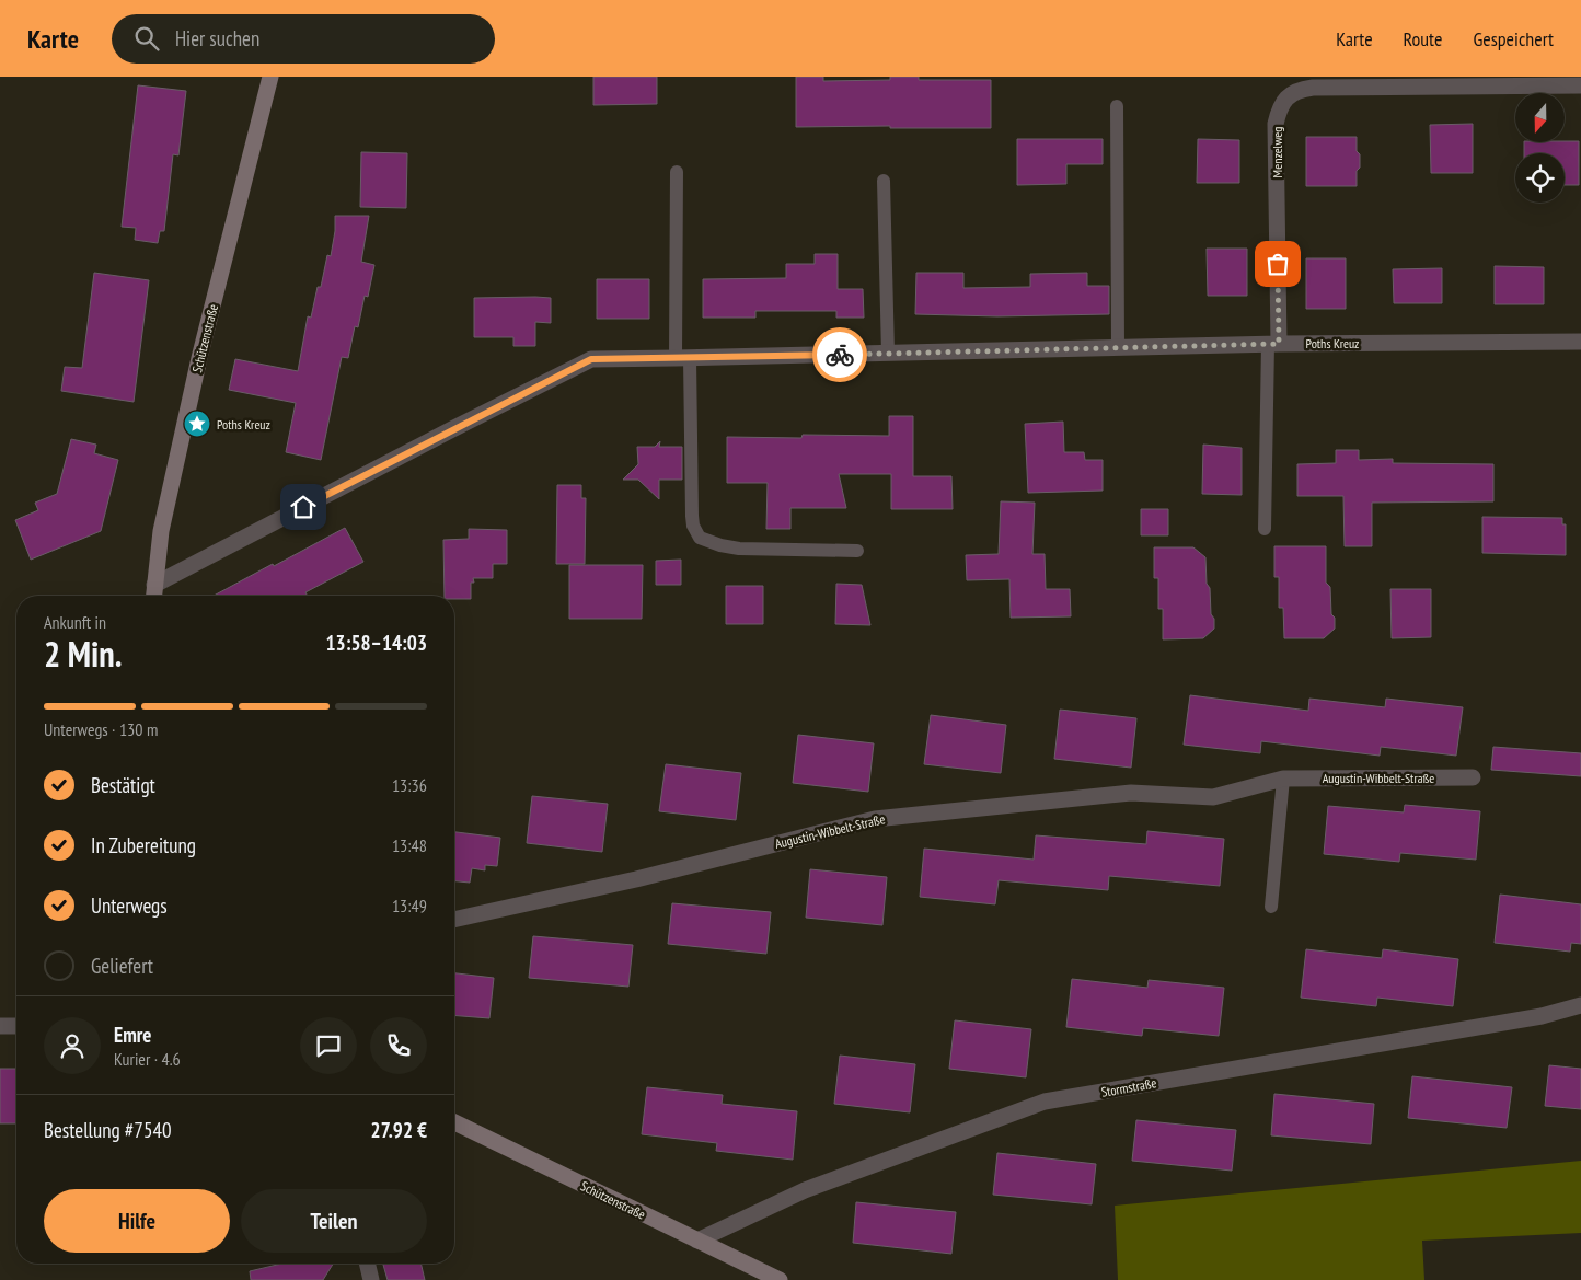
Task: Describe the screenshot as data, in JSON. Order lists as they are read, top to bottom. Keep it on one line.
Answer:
{"streets":{"street":["Menzelweg","Schützenstraße","Poths Kreuz","Augustin-Wibbelt-Straße","Stormstraße"]},"crossings":[["Menzelweg","Poths Kreuz"],["Schützenstraße","Poths Kreuz"],["Schützenstraße","Stormstraße"]],"places":{"place":["Poths Kreuz"]},"north":"bottom","page":{"header":"Karte","search":"Hier suchen","nav":["Karte","Route","Gespeichert"],"heading":["2 Min.","Ankunft in","13:58–14:03"],"panel":["Emre","Kurier · 4.6","Bestellung #7540","27.92 €"],"bar":"Unterwegs · 130 m","list":[["Bestätigt","13:36"],["In Zubereitung","13:48"],["Unterwegs","13:49"],"Geliefert"],"buttons":["Hilfe","Teilen"]}}
